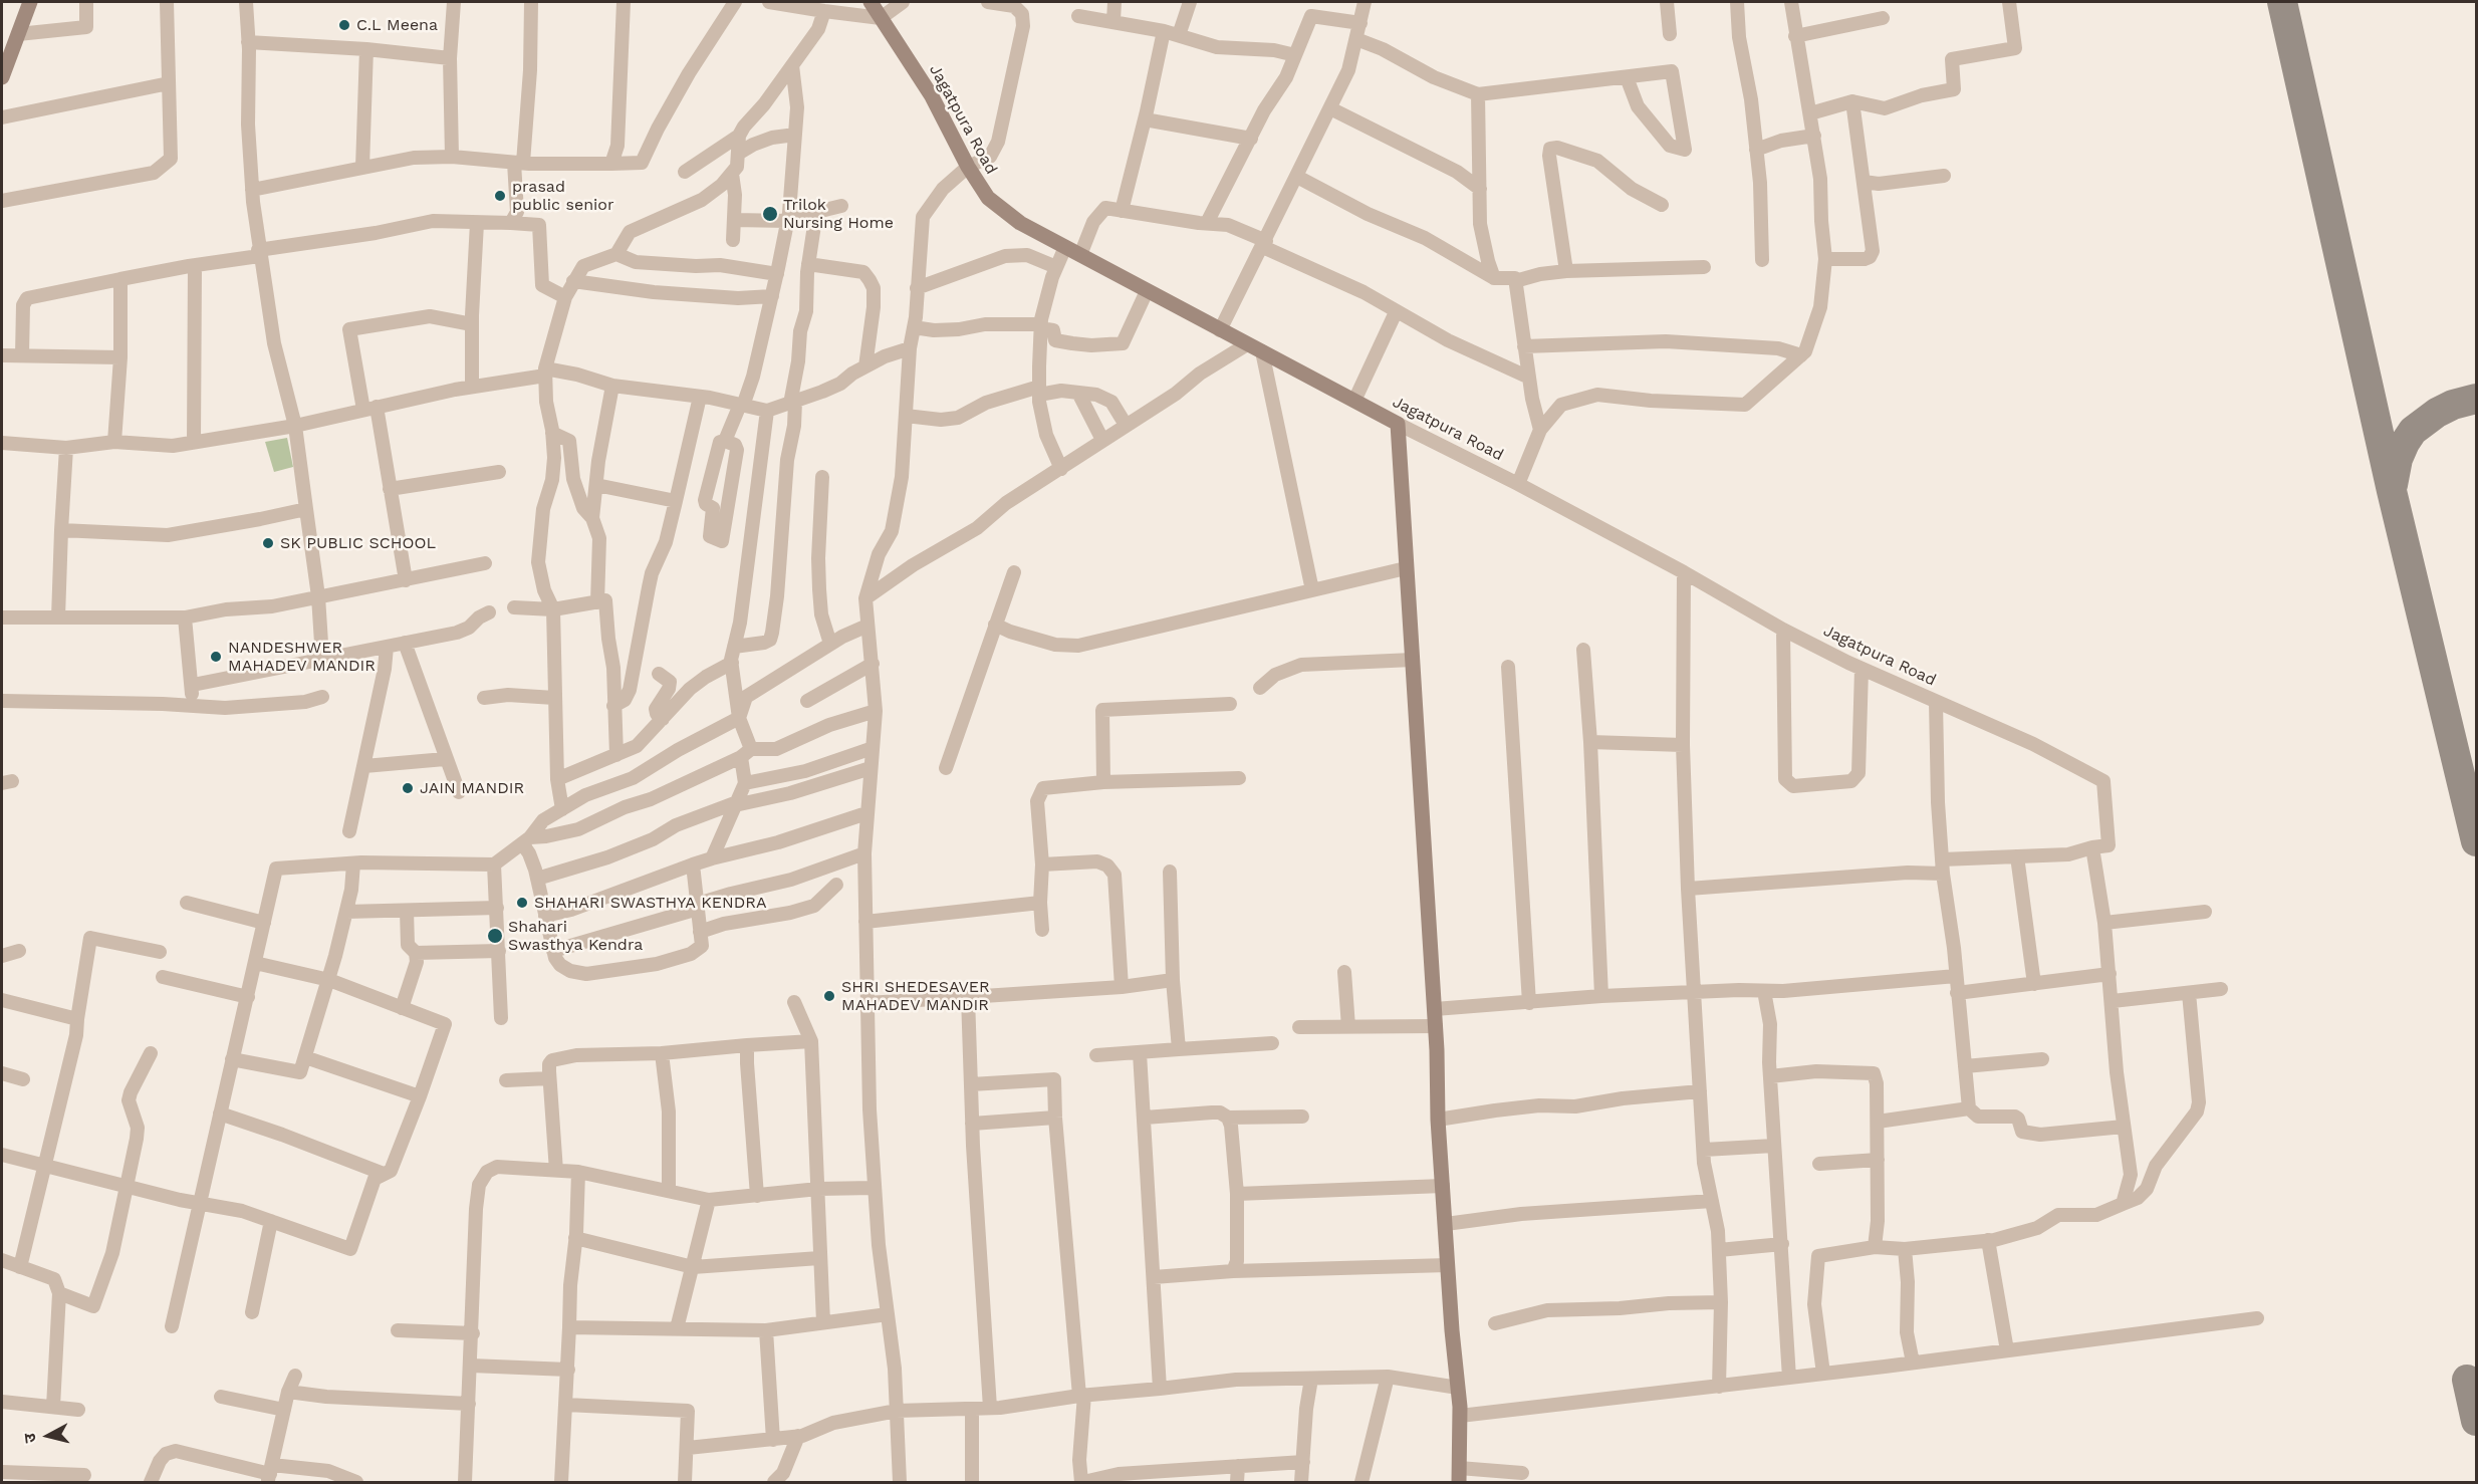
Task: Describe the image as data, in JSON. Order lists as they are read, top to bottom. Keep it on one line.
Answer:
{"streets":{"street":["Jagatpura Road"]},"places":["C.L Meena","prasad public senior","Trilok Nursing Home","SK PUBLIC SCHOOL","NANDESHWER MAHADEV MANDIR","JAIN MANDIR","SHAHARI SWASTHYA KENDRA","Shahari Swasthya Kendra","SHRI SHEDESAVER MAHADEV MANDIR"],"north":"left"}
